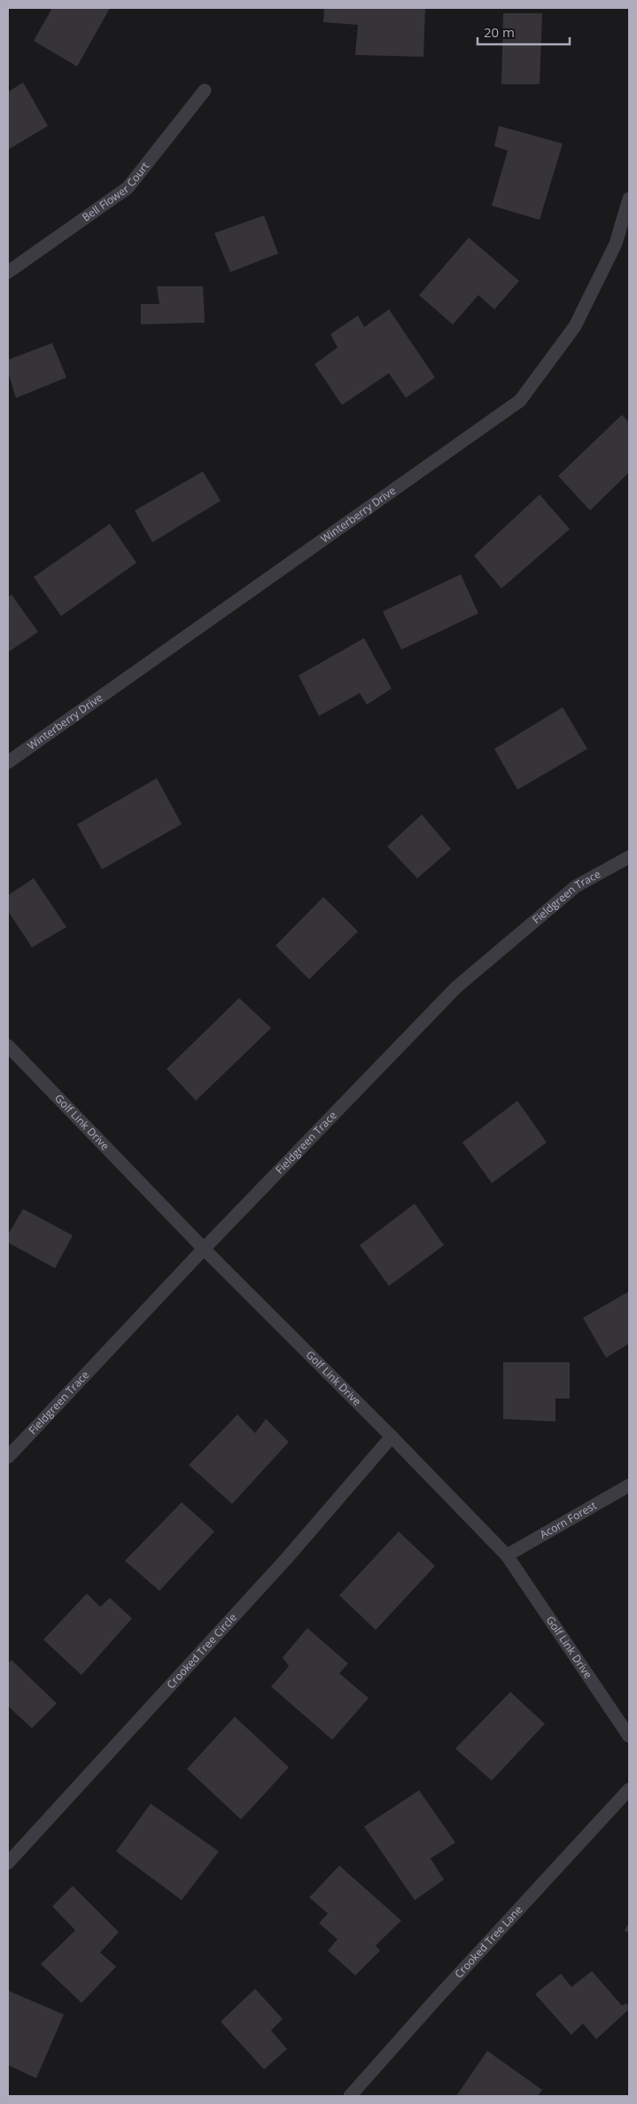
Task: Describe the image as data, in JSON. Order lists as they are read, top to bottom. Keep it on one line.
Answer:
{"streets":{"street":["Bell Flower Court","Winterberry Drive","Fieldgreen Trace","Golf Link Drive","Acorn Forest","Crooked Tree Circle","Crooked Tree Lane"]},"crossings":[["Fieldgreen Trace","Golf Link Drive"],["Golf Link Drive","Acorn Forest"],["Golf Link Drive","Crooked Tree Circle"]],"scale_bar":"20 m"}
